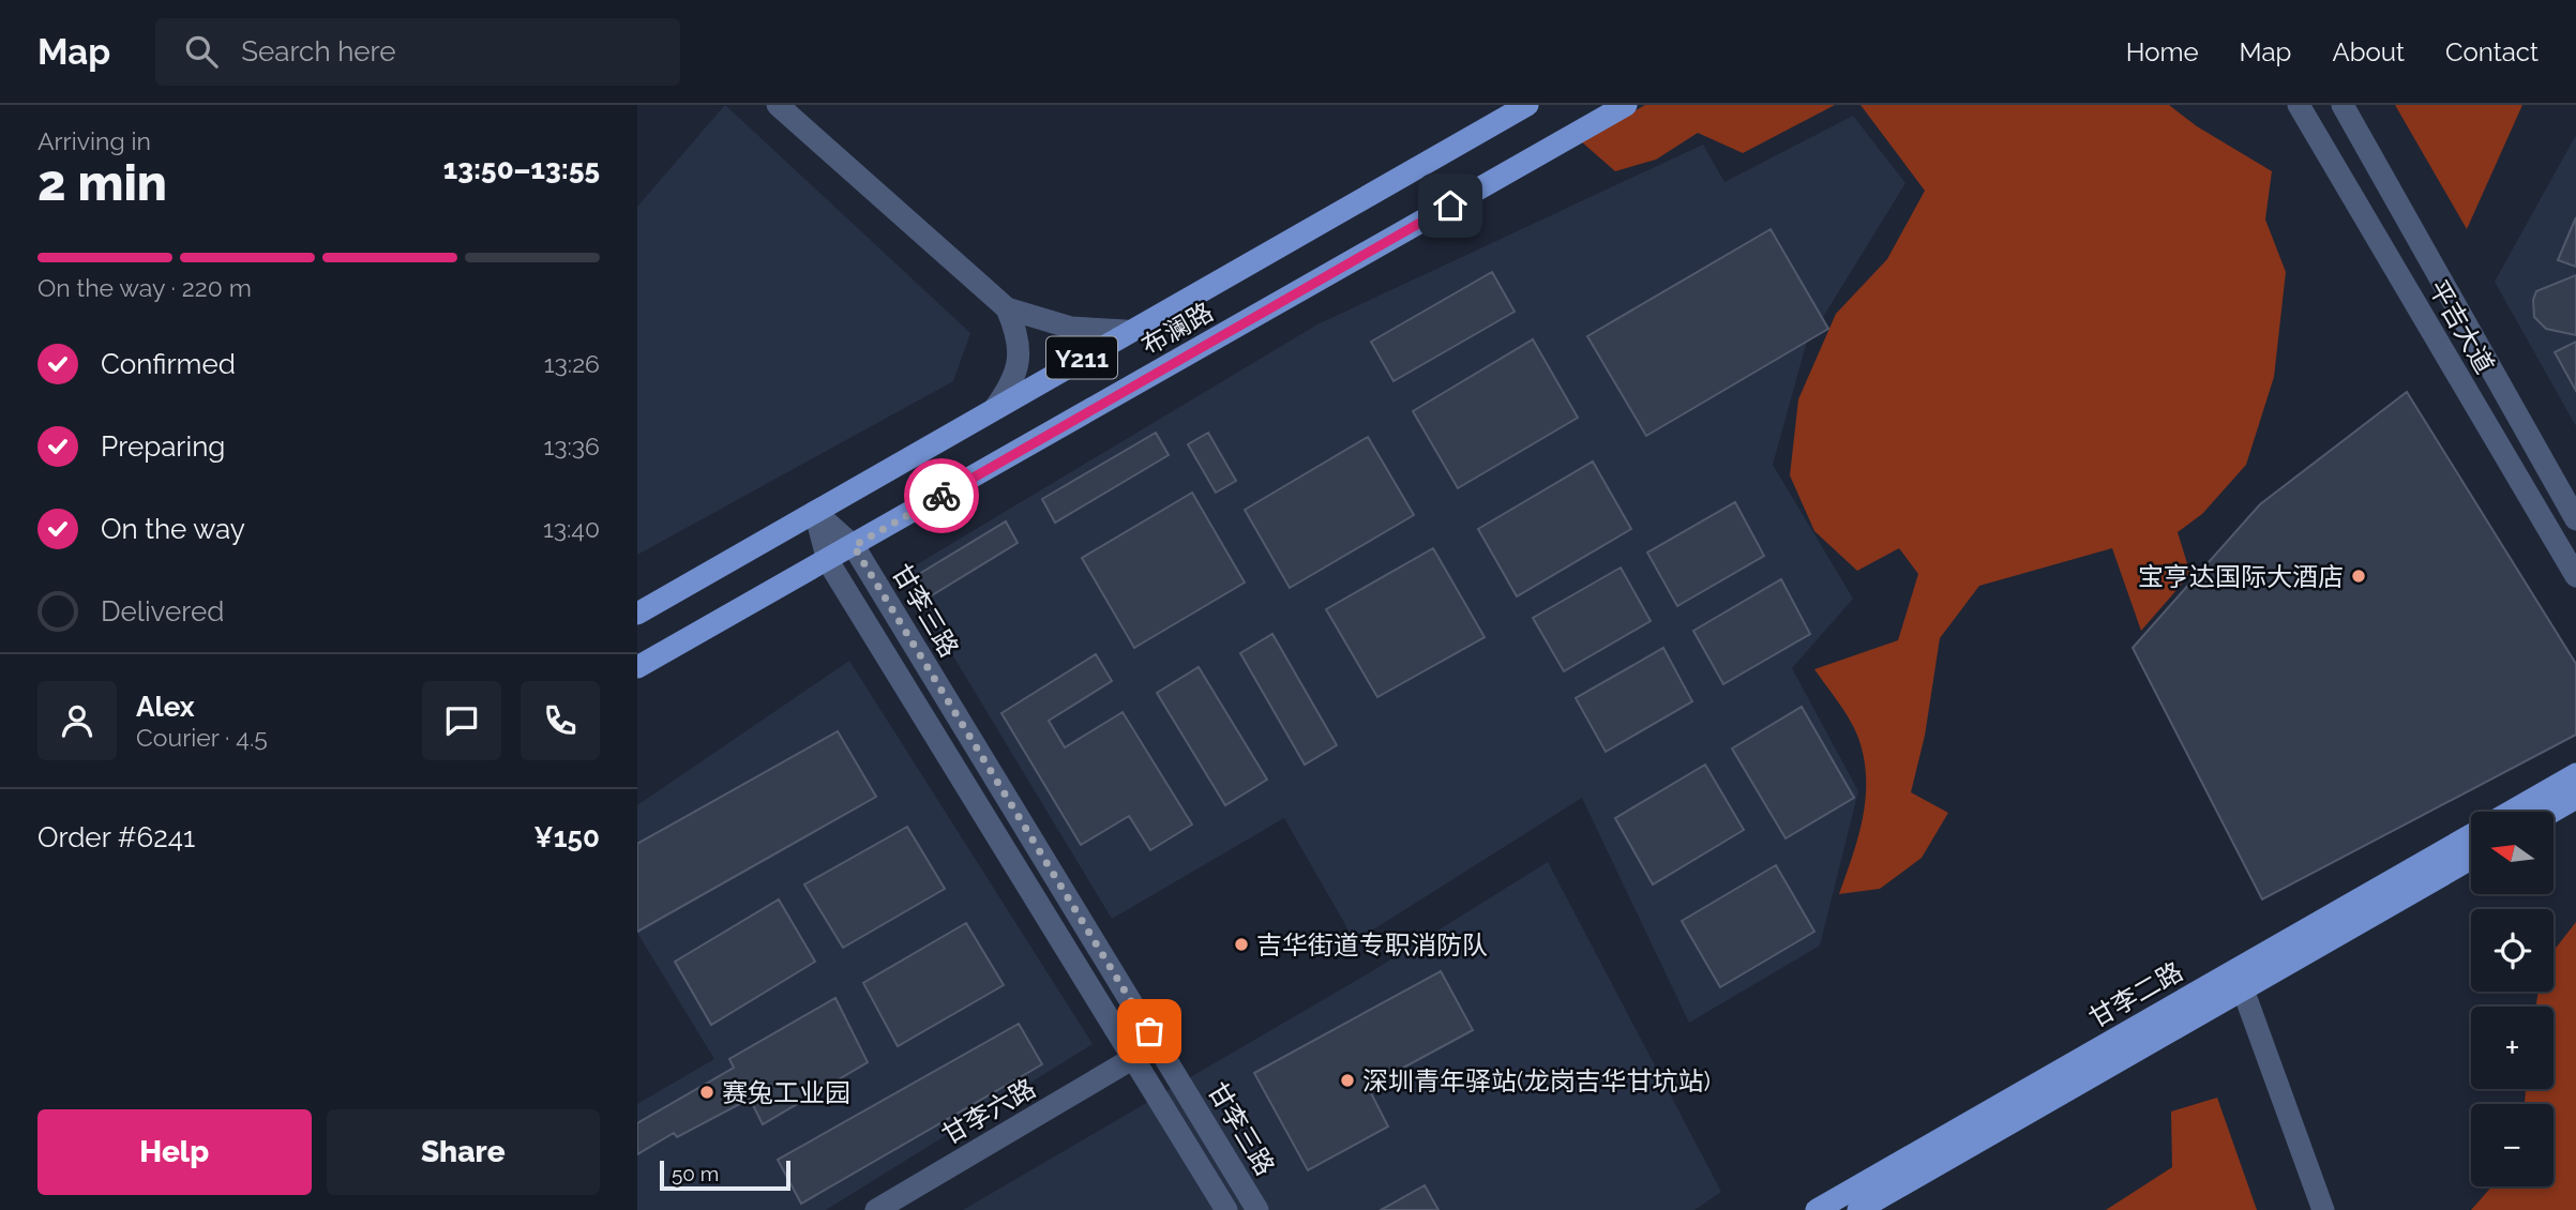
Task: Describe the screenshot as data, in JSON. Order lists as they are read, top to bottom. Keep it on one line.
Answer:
{"streets":{"main road":["布澜路","Y211","甘李二路"],"street":["平吉大道","甘李三路","甘李六路"]},"crossings":[["布澜路","甘李三路"]],"places":["宝亨达国际大酒店","吉华街道专职消防队","深圳青年驿站(龙岗吉华甘坑站)","赛兔工业园"],"scale_bar":"50 m","north":"left","page":{"header":"Map","search":"Search here","nav":["Home","Map","About","Contact"],"heading":["2 min","Arriving in","13:50–13:55"],"panel":["Alex","Courier · 4.5","Order #6241","¥150"],"bar":"On the way · 220 m","list":[["Confirmed","13:26"],["Preparing","13:36"],["On the way","13:40"],"Delivered"],"map_buttons":["+","−"],"buttons":["Help","Share"],"scale":"50 m"}}
